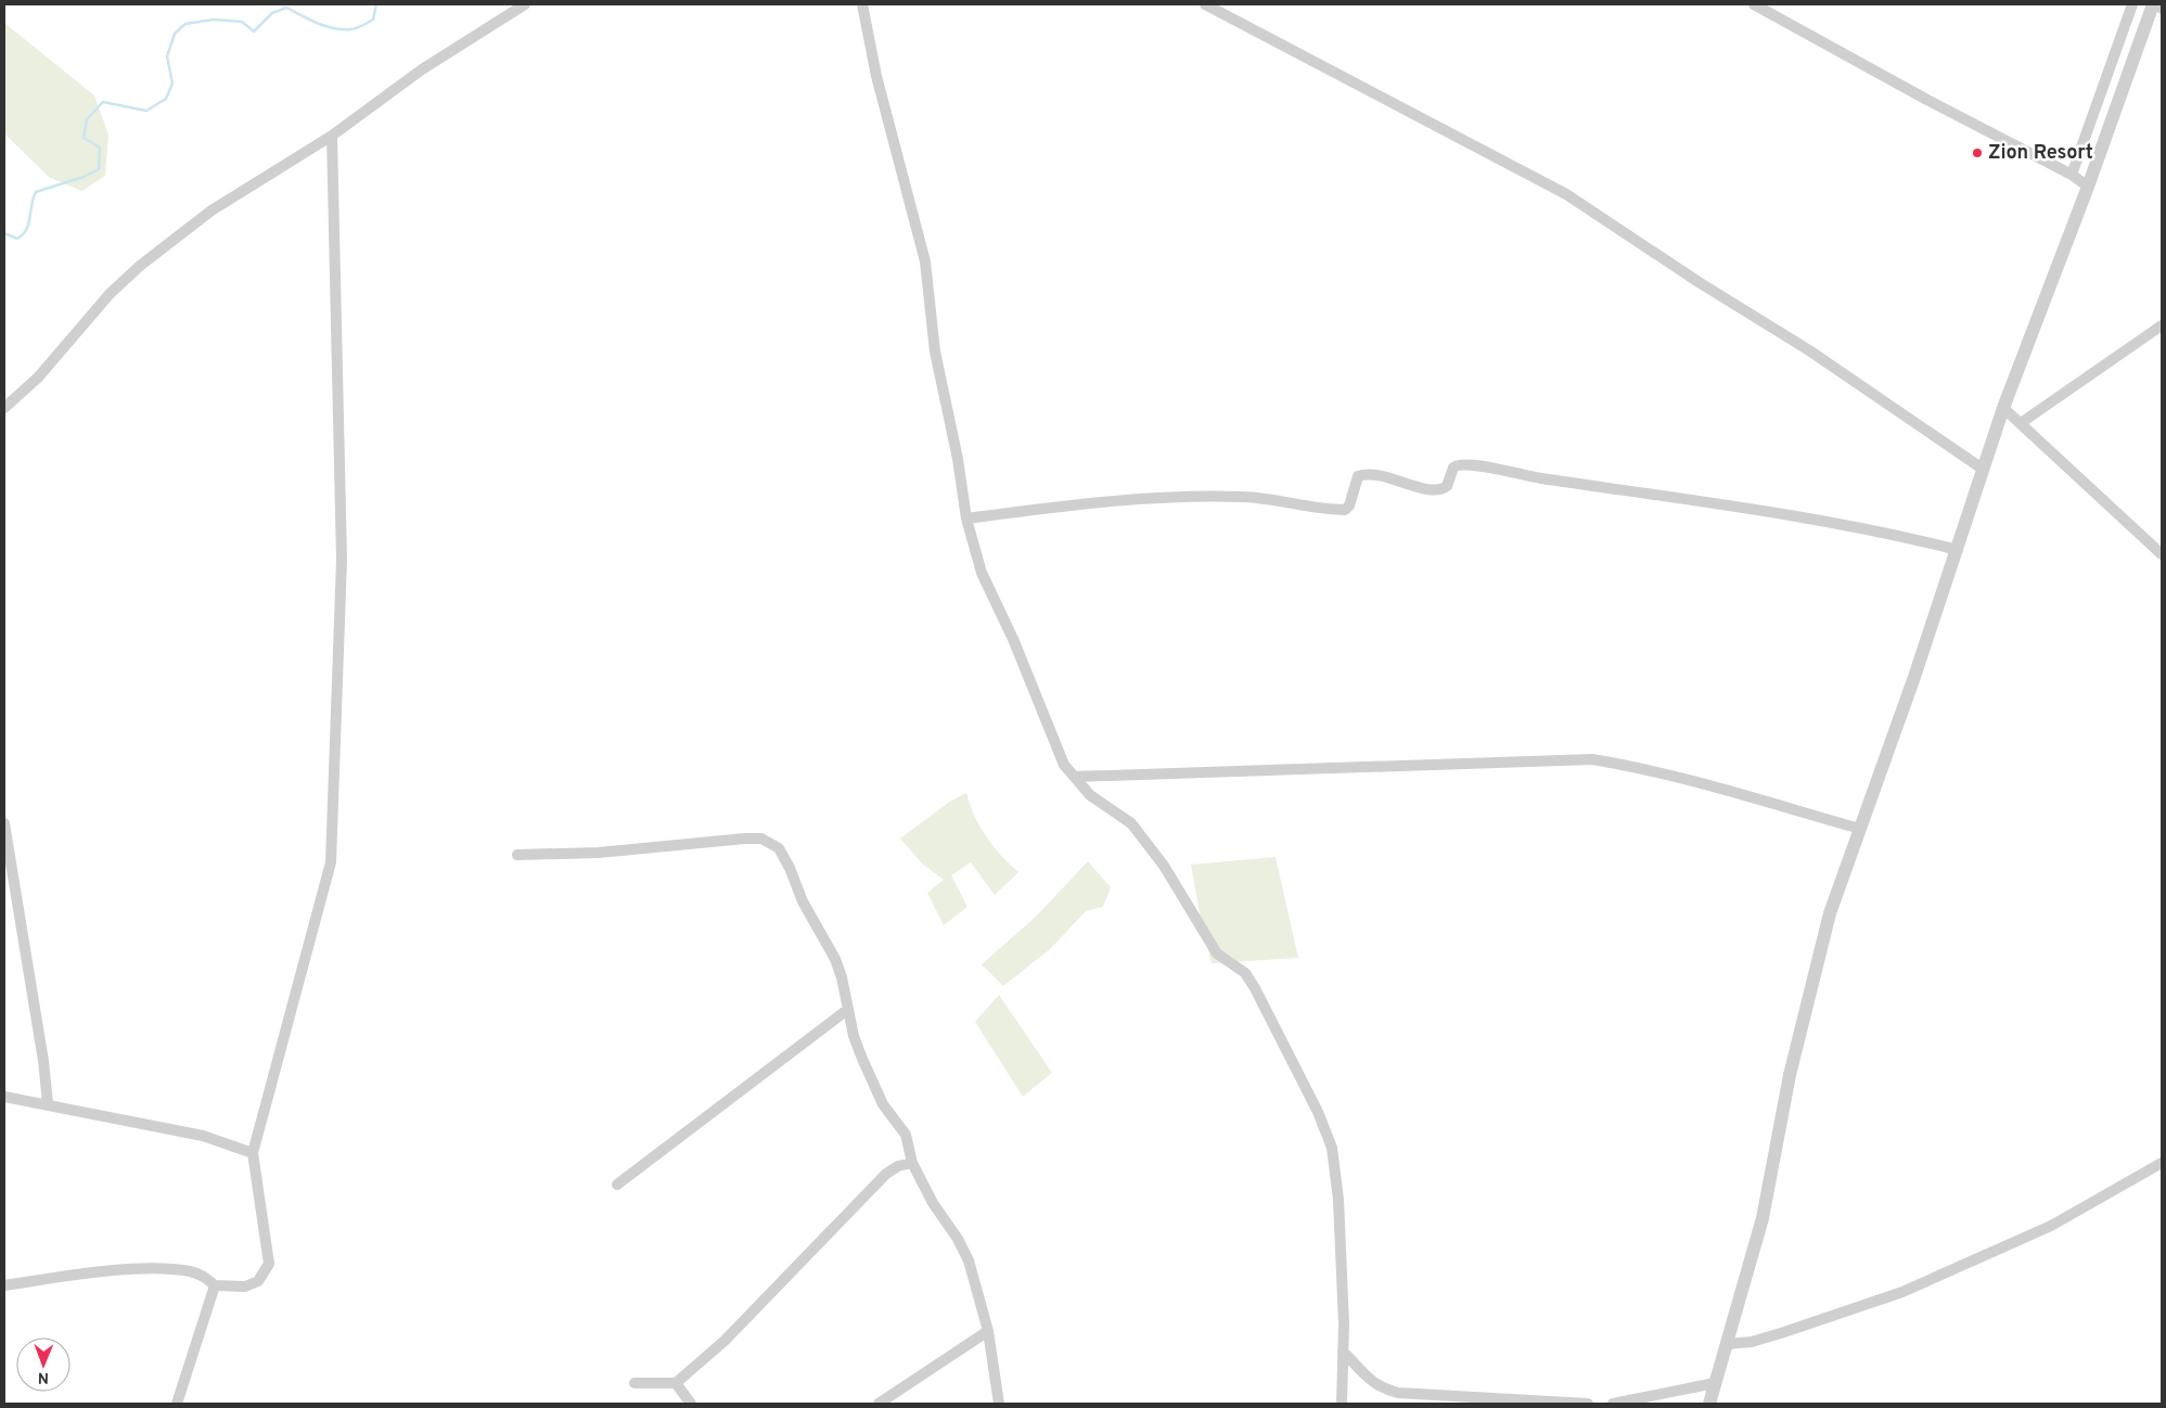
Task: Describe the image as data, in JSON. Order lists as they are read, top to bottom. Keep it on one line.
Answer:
{"places":["Zion Resort"],"north":"bottom"}
